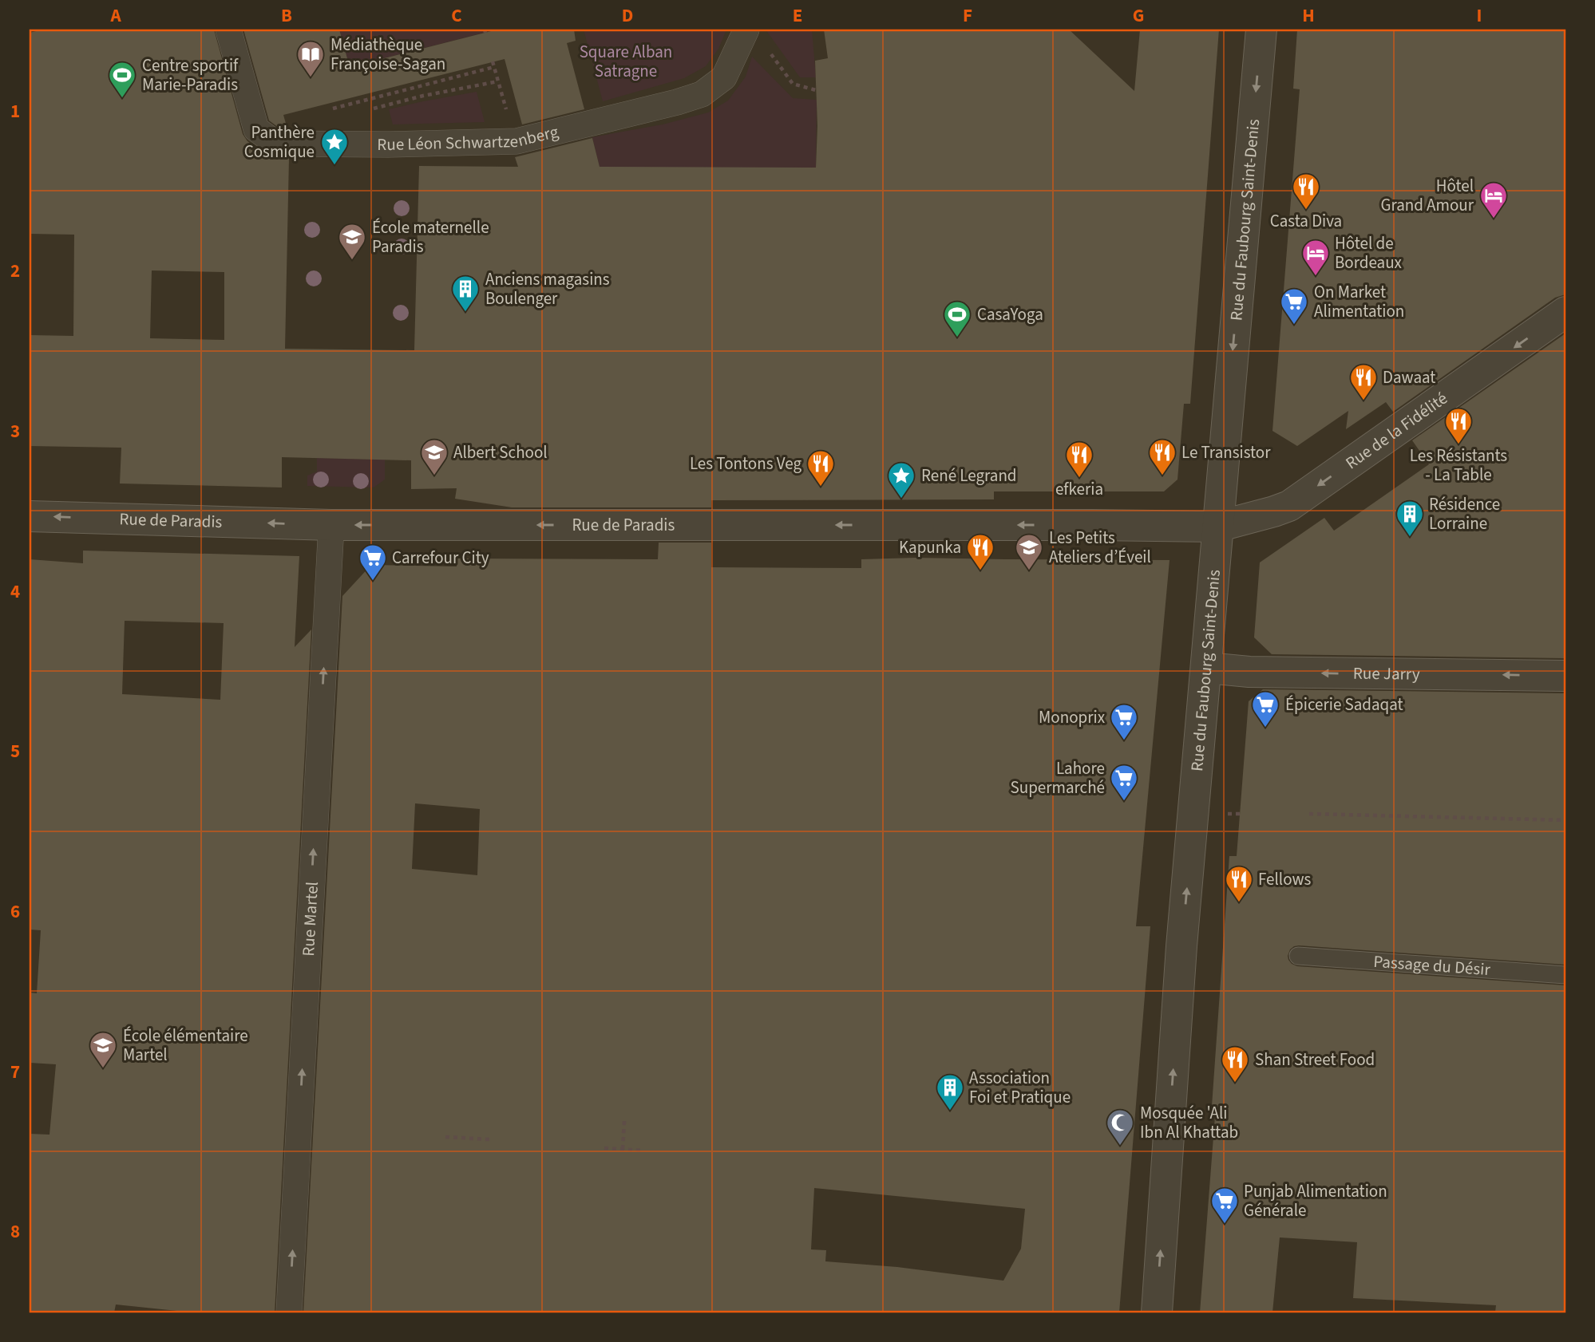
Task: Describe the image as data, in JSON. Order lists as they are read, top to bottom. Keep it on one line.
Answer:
{"streets":{"street":["Rue Léon Schwartzenberg","Rue du Faubourg Saint-Denis","Rue de la Fidélité","Rue de Paradis","Rue Jarry","Rue Martel"],"lane":["Passage du Désir"]},"crossings":[["Rue du Faubourg Saint-Denis","Rue de la Fidélité"],["Rue du Faubourg Saint-Denis","Rue de Paradis"],["Rue du Faubourg Saint-Denis","Rue Jarry"],["Rue de la Fidélité","Rue de Paradis"],["Rue de Paradis","Rue Martel"]],"one_way":["Rue de la Fidélité","Rue de Paradis","Rue Jarry","Rue Martel"],"parks":["Square Alban Satragne"],"places":{"library":["Médiathèque Françoise-Sagan"],"sports":["Centre sportif Marie-Paradis","CasaYoga"],"place":["Panthère Cosmique","René Legrand"],"restaurant":["Casta Diva","Dawaat","Les Résistants - La Table","Le Transistor","efkeria","Les Tontons Veg","Kapunka","Fellows","Shan Street Food"],"hotel":["Hôtel Grand Amour","Hôtel de Bordeaux"],"school or university":["École maternelle Paradis","Albert School","Les Petits Ateliers d’Éveil","École élémentaire Martel"],"building":["Anciens magasins Boulenger","Résidence Lorraine","Association Foi et Pratique"],"supermarket":["On Market Alimentation","Carrefour City","Épicerie Sadaqat","Monoprix","Lahore Supermarché","Punjab Alimentation Générale"],"mosque":["Mosquée 'Ali Ibn Al Khattab"]},"grid":{"columns":["A","B","C","D","E","F","G","H","I"],"rows":["1","2","3","4","5","6","7","8"]}}
